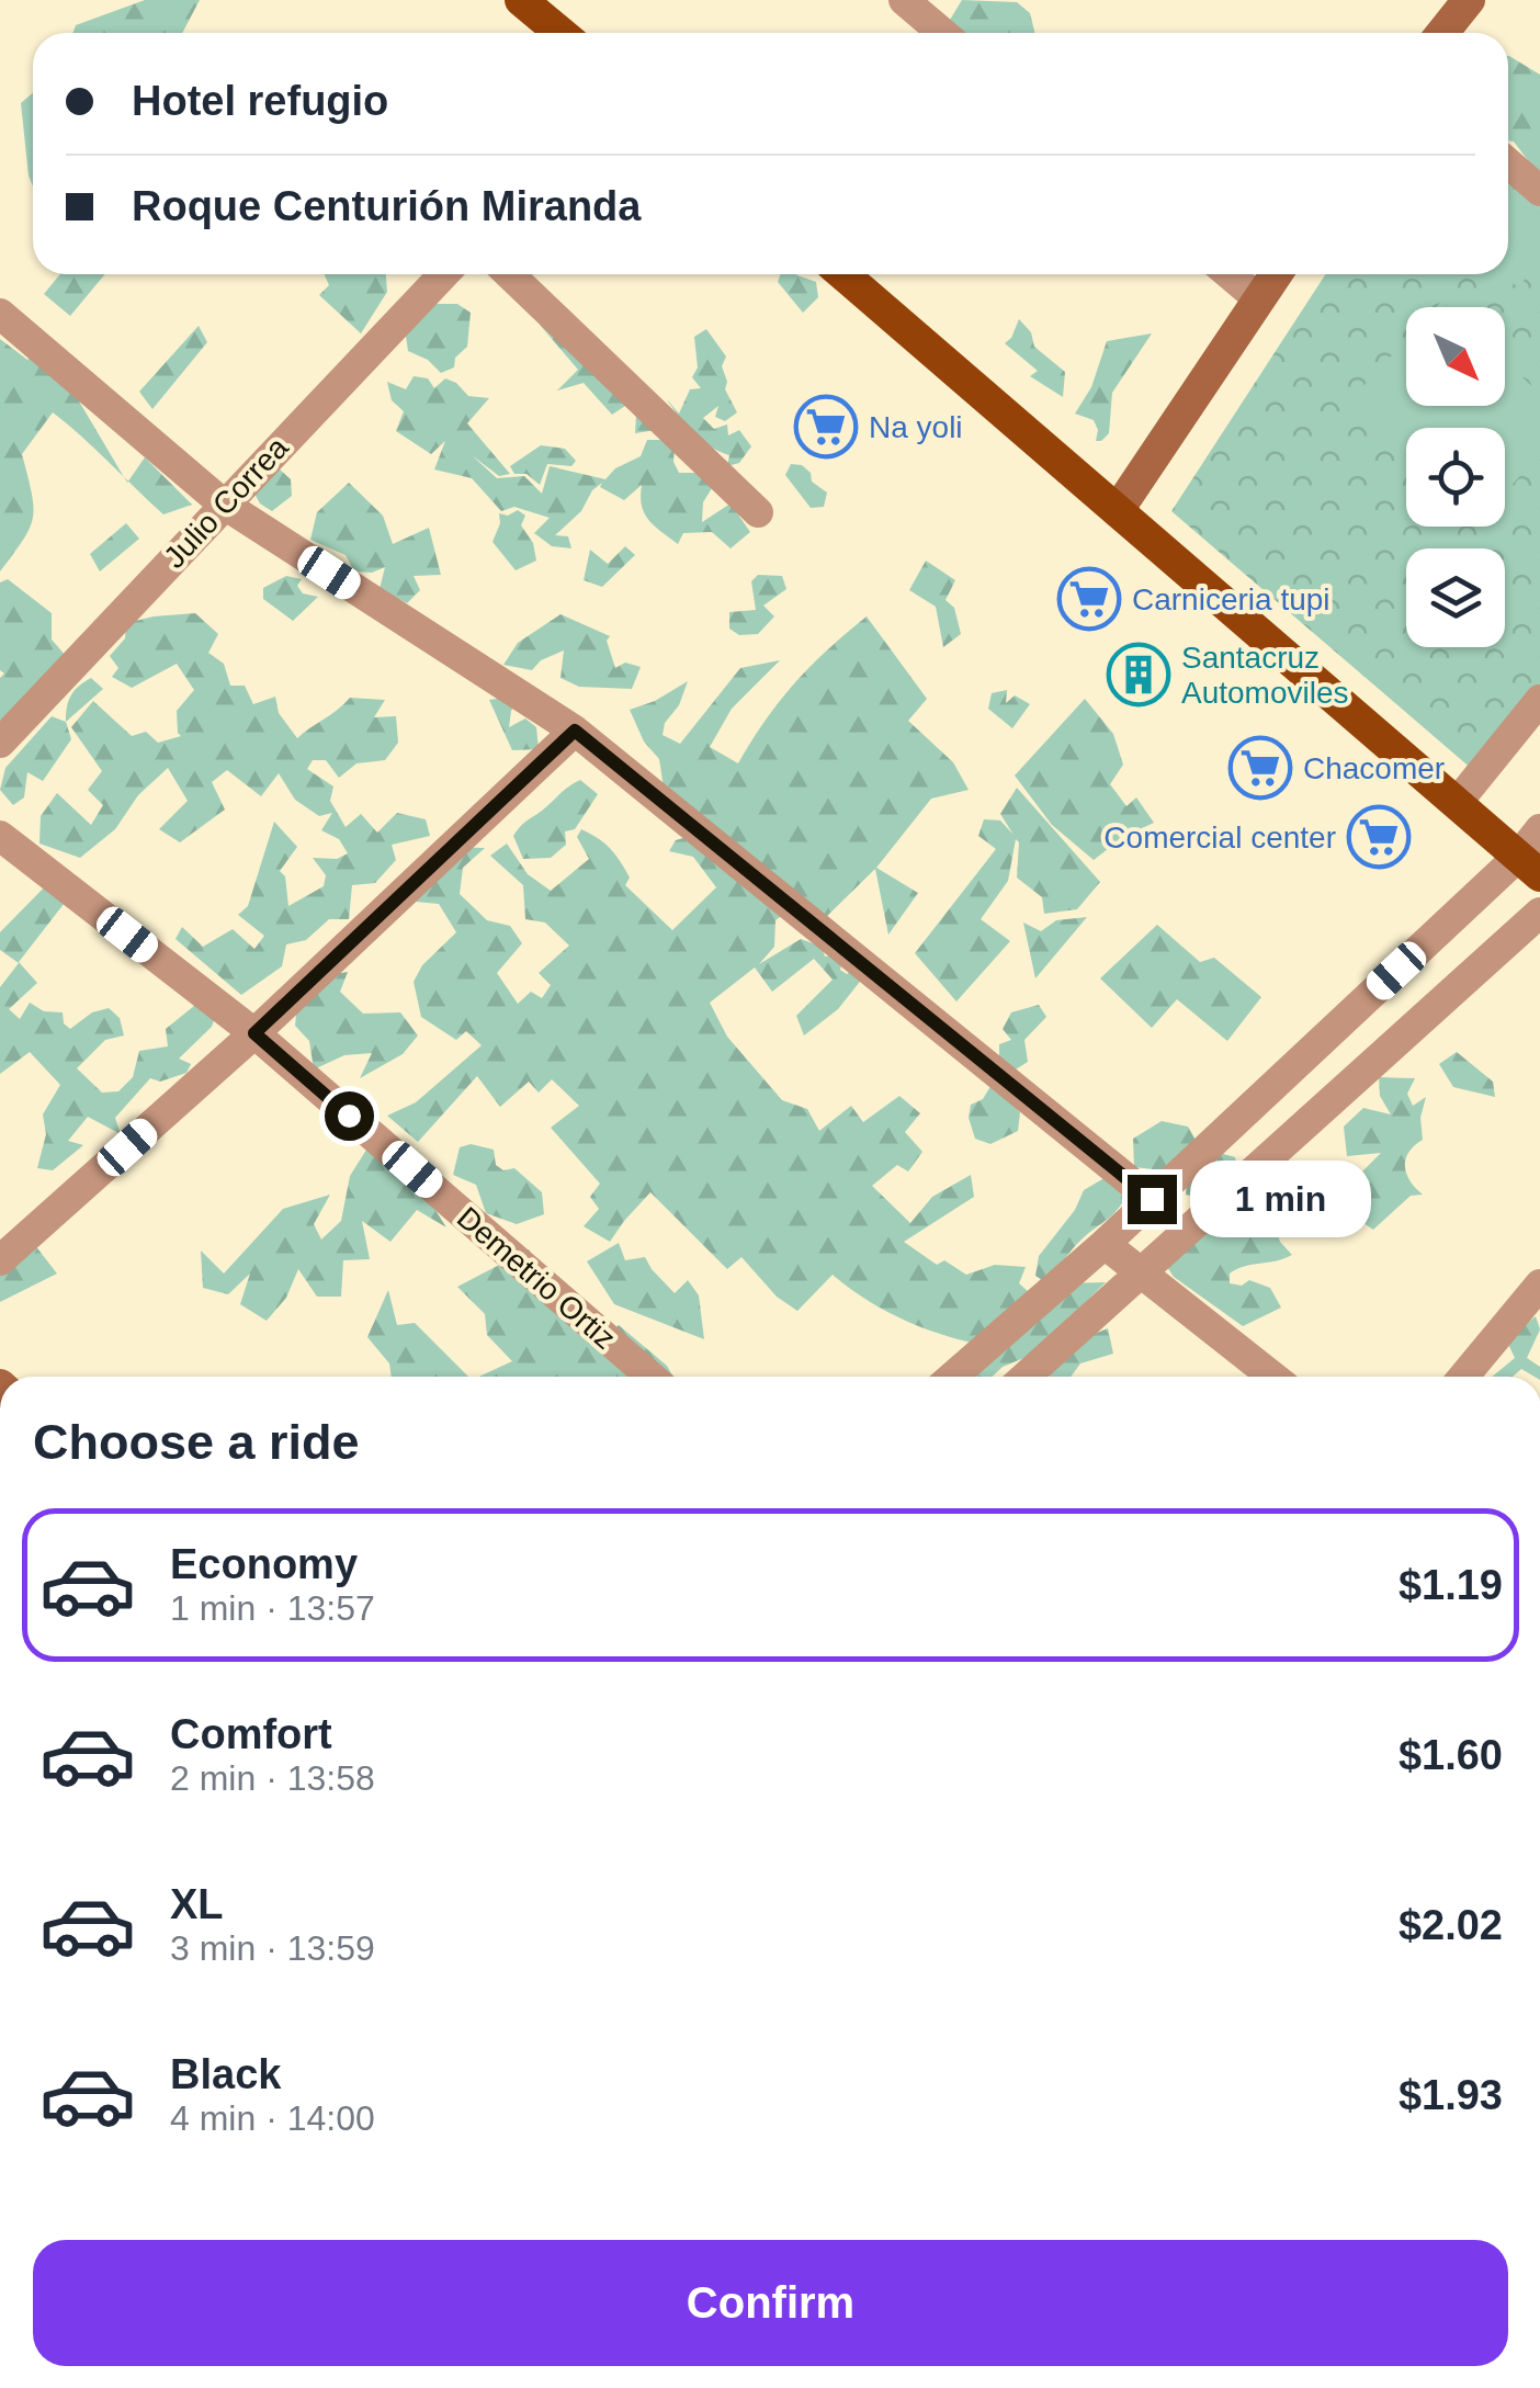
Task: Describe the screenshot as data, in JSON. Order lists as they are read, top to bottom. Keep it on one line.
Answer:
{"streets":{"street":["Julio Correa","Demetrio Ortiz"]},"places":{"supermarket":["Na yoli","Carniceria tupi","Chacomer","Comercial center"],"building":["Santacruz Automoviles"]},"north":"bottom right","page":{"banner":["Hotel refugio","Roque Centurión Miranda"],"bubble":"1 min","heading":"Choose a ride","list":[{"name":"Economy","note":"1 min · 13:57","value":"$1.19"},{"name":"Comfort","note":"2 min · 13:58","value":"$1.60"},{"name":"XL","note":"3 min · 13:59","value":"$2.02"},{"name":"Black","note":"4 min · 14:00","value":"$1.93"}],"buttons":"Confirm"}}
